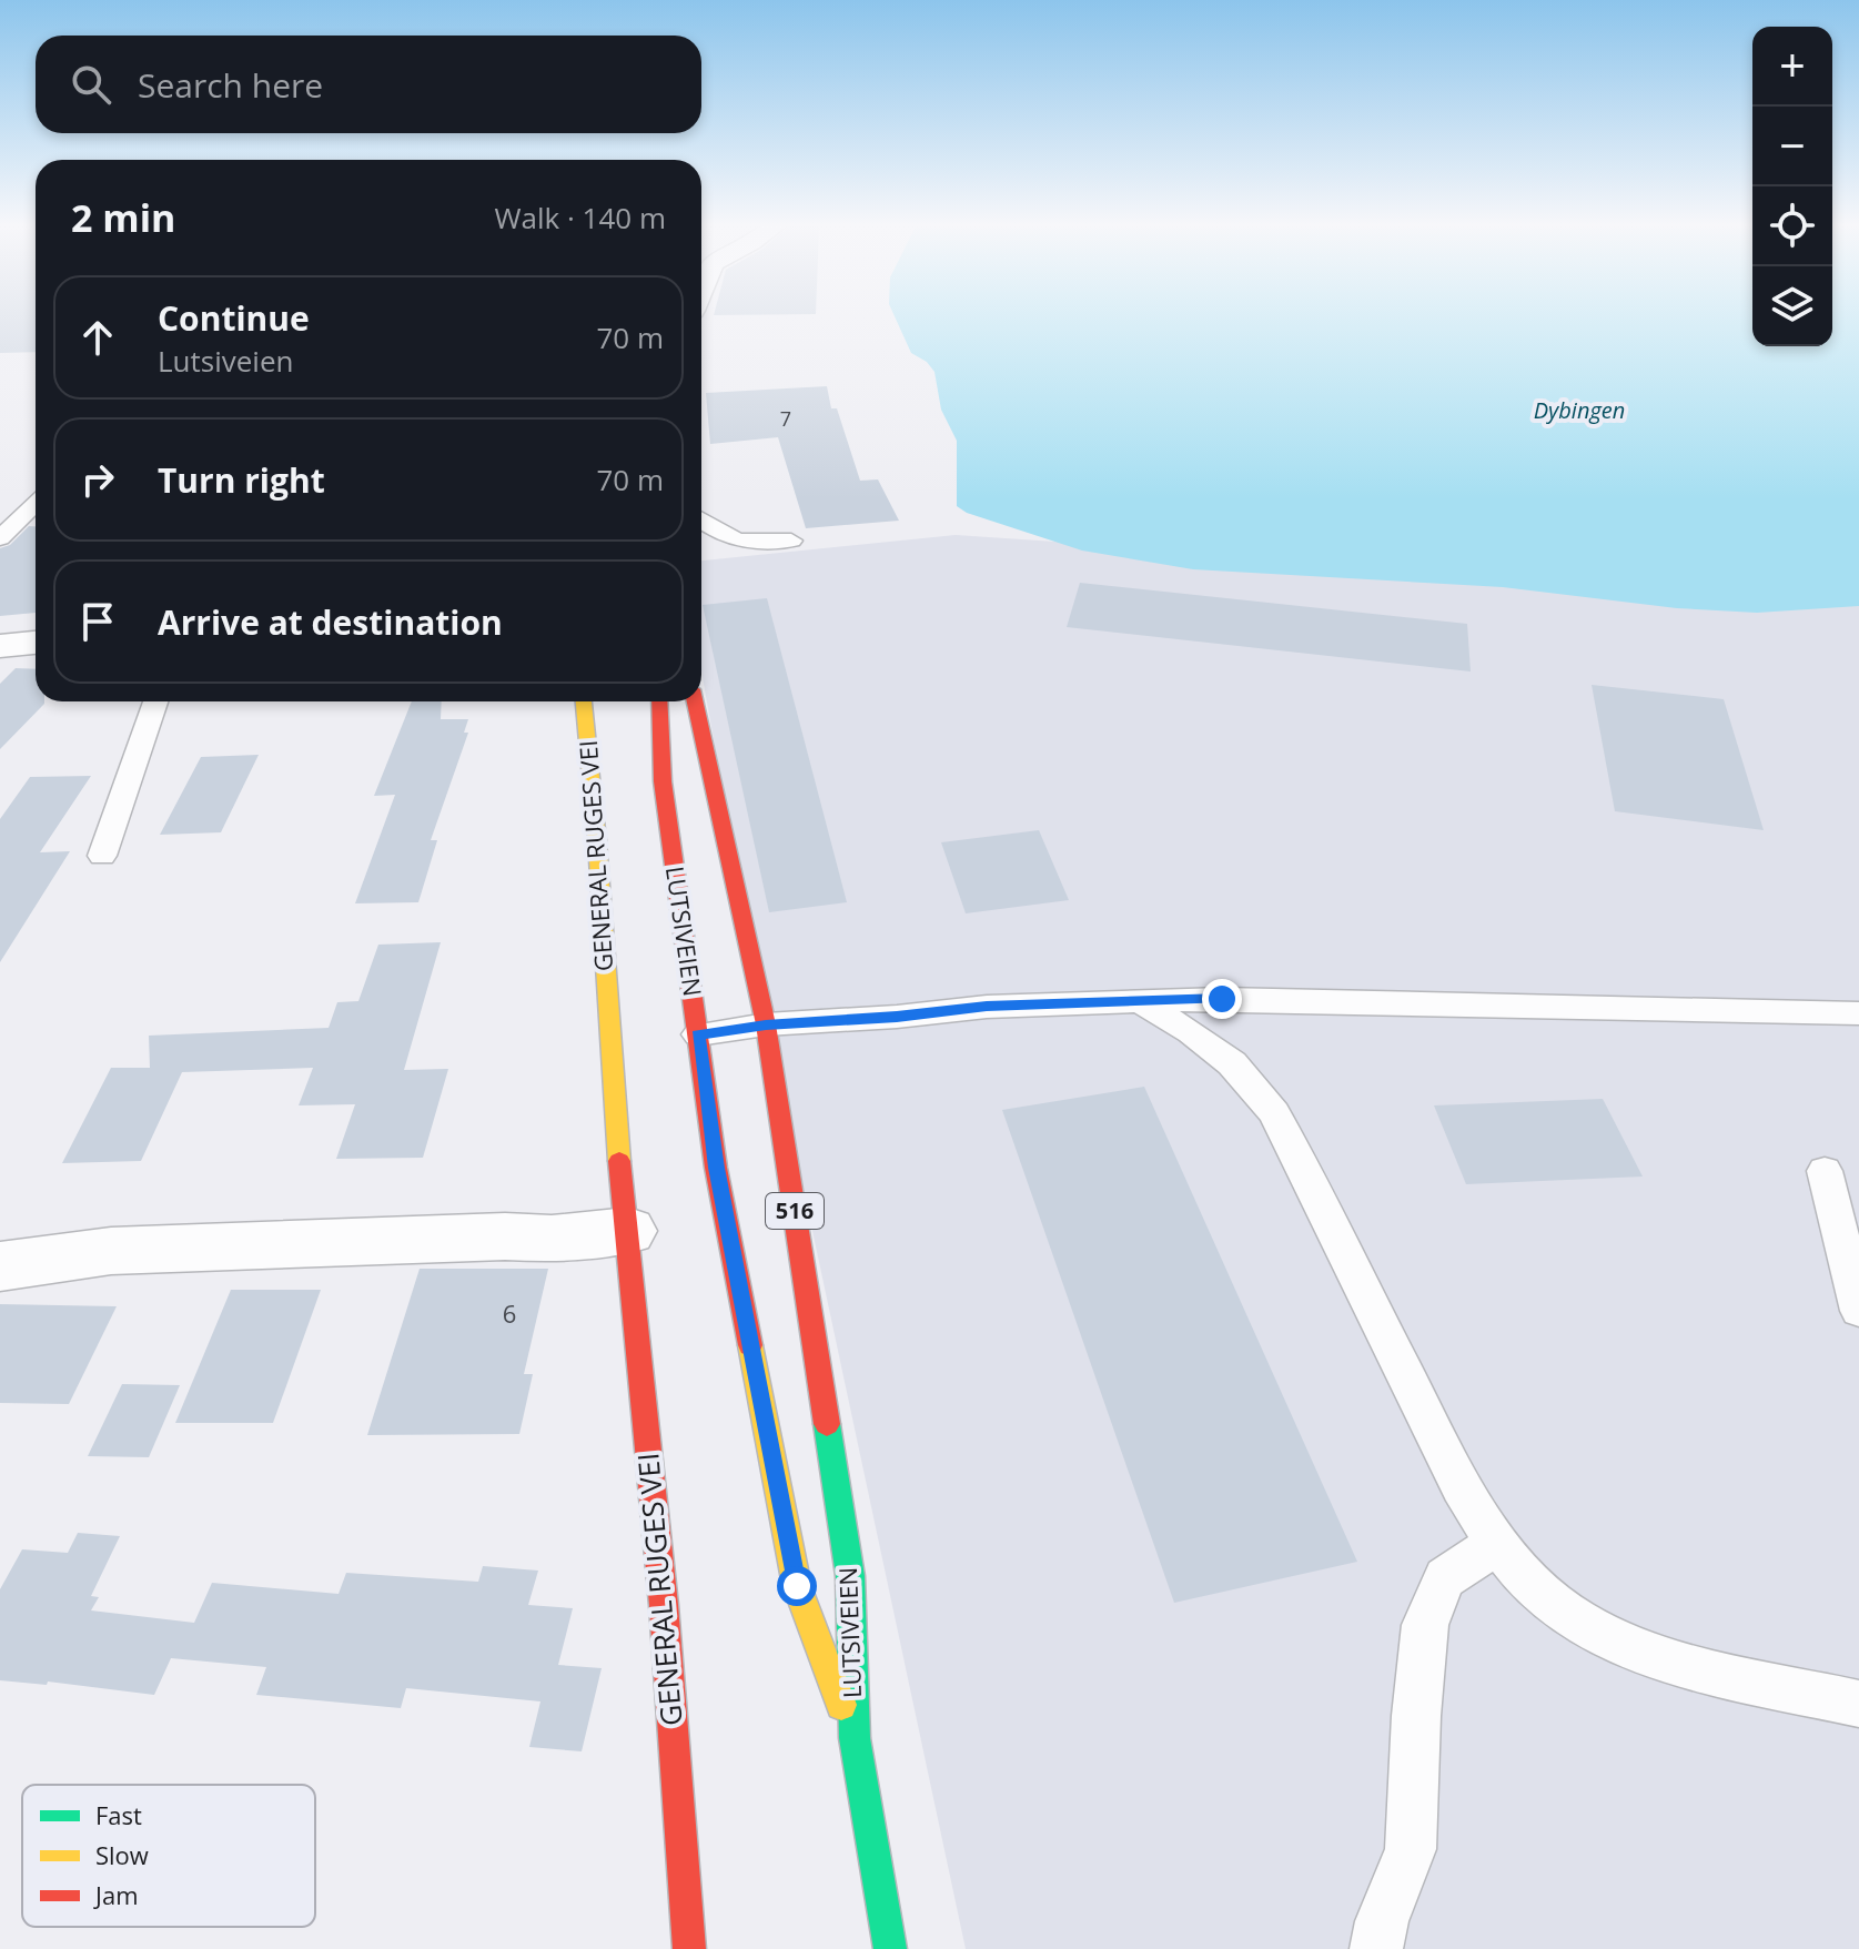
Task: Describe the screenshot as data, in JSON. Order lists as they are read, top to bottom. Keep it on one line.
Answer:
{"streets":{"main road":["GENERAL RUGES VEI","LUTSIVEIEN","516"]},"water":["Dybingen"],"house_numbers":["7","6"],"legend":["Fast","Slow","Jam"],"page":{"map_buttons":["+","−"],"search":"Search here","heading":["2 min","Walk · 140 m"],"list":[["Continue","Lutsiveien","70 m"],["Turn right","70 m"],"Arrive at destination"]}}
